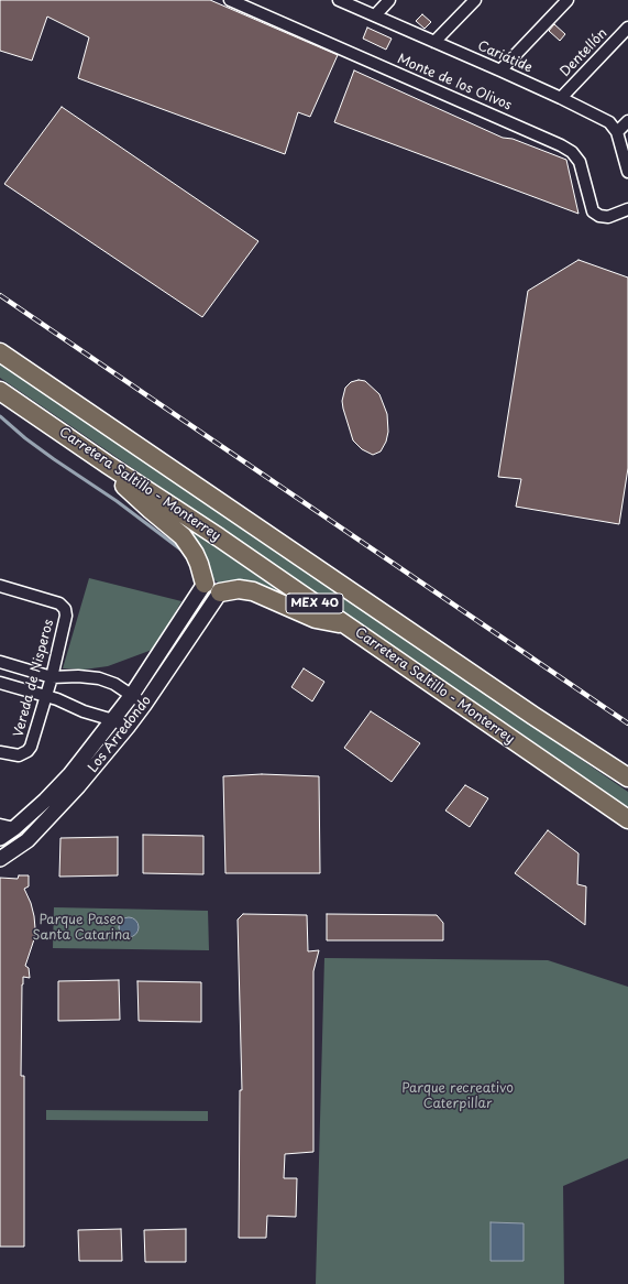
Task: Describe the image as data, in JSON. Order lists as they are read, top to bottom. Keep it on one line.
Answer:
{"streets":{"main road":["Carretera Saltillo - Monterrey","MEX 40"],"street":["Dentellón","Cariátide","Monte de los Olivos","Vereda de Nisperos","Los Arredondo"]},"crossings":[["Dentellón","Cariátide"]],"parks":["Parque Paseo Santa Catarina","Parque recreativo Caterpillar"]}
